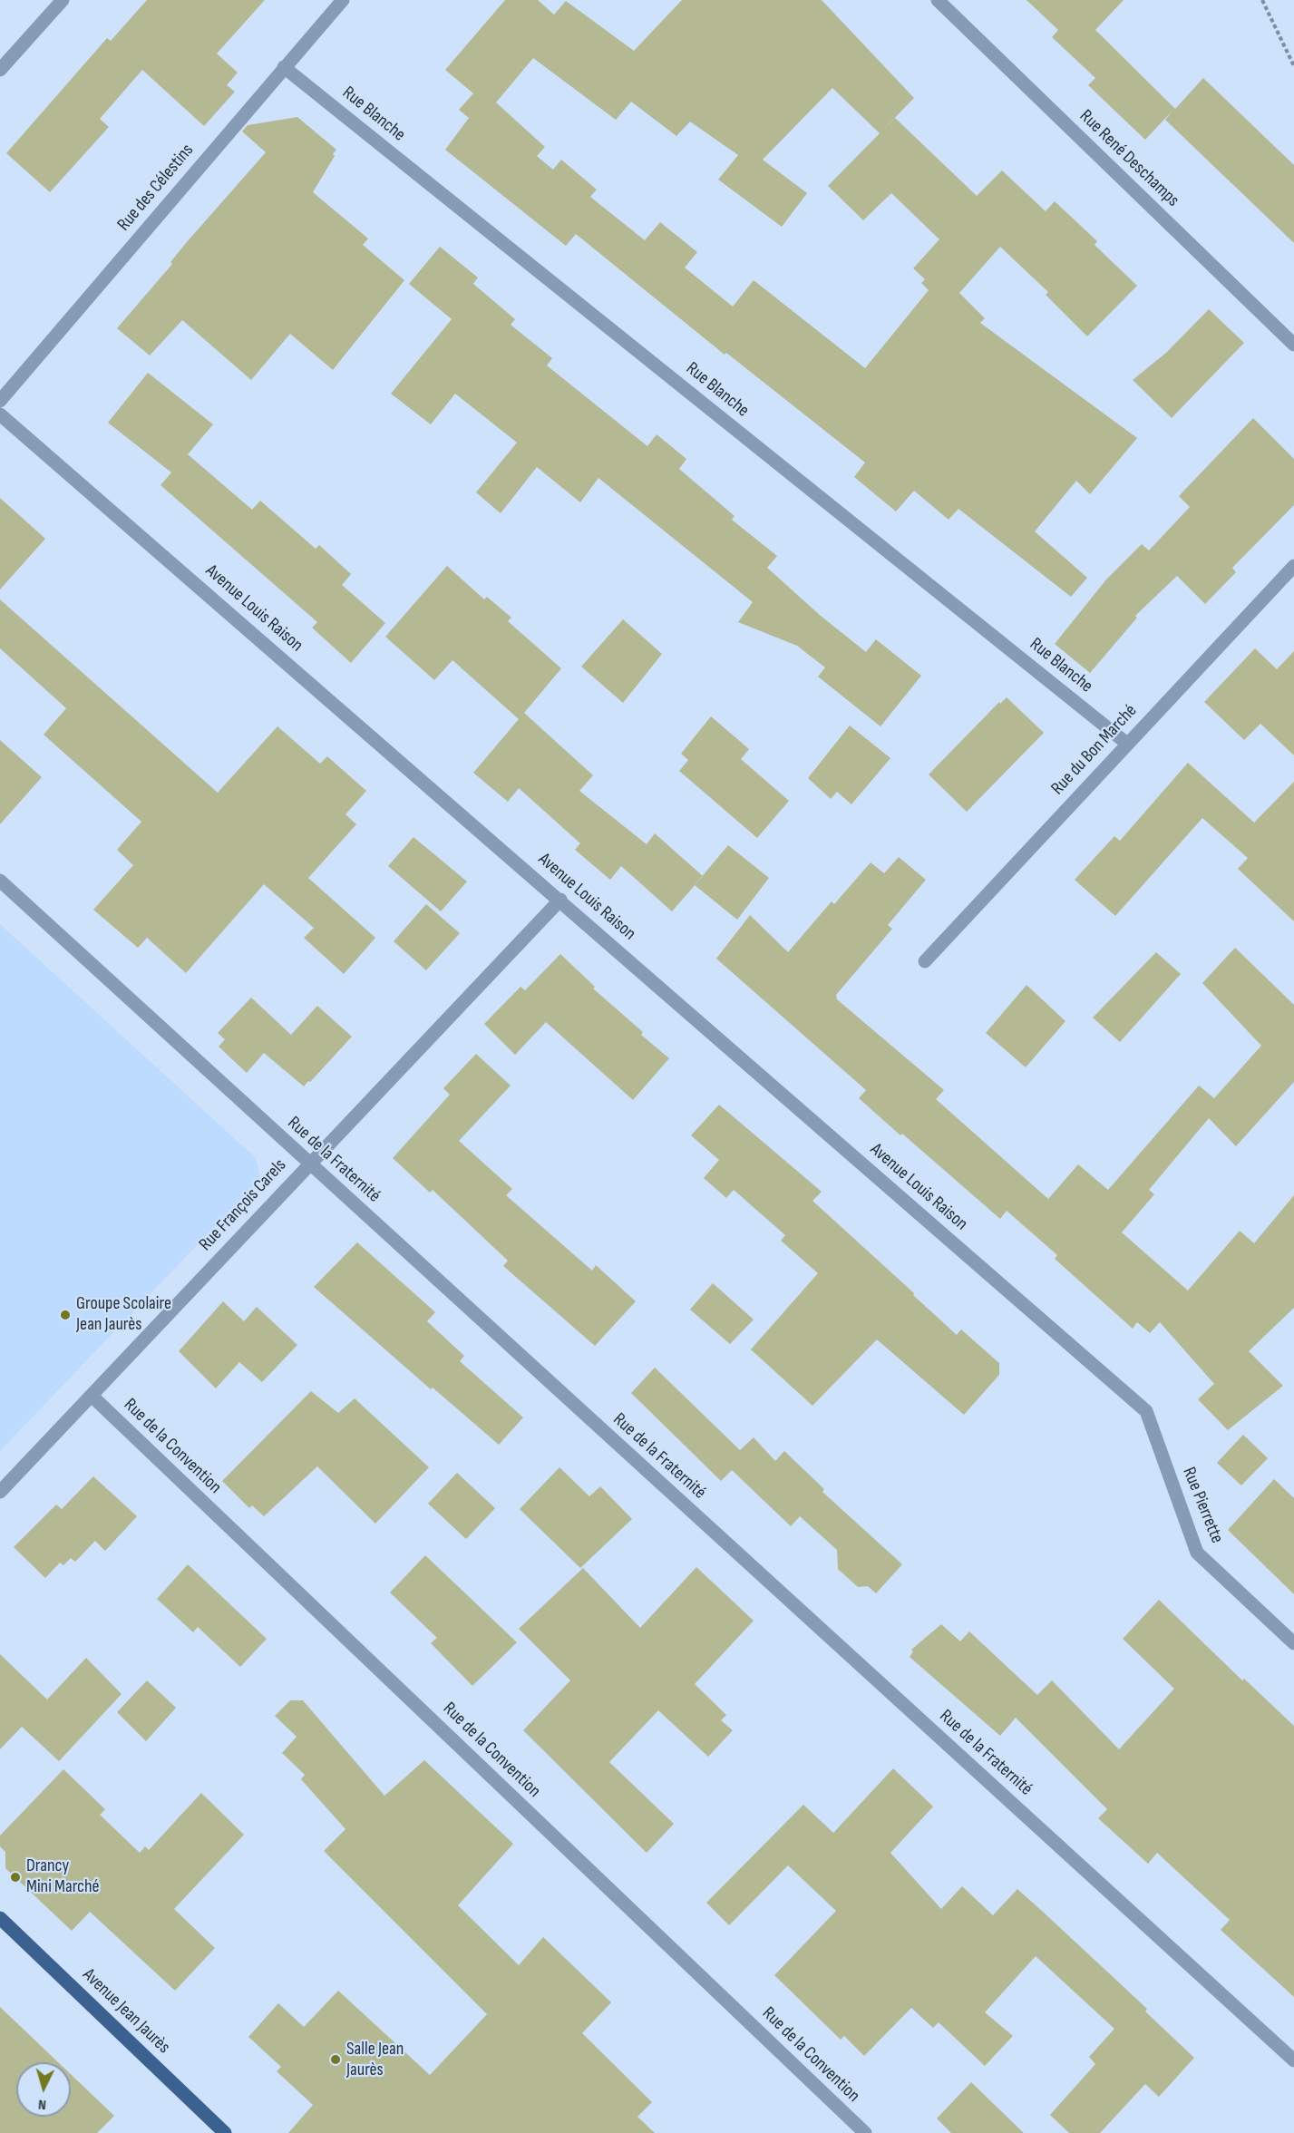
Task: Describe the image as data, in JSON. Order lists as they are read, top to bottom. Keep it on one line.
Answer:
{"streets":{"main road":["Avenue Jean Jaurès"],"street":["Rue Blanche","Rue René Deschamps","Rue des Célestins","Avenue Louis Raison","Rue du Bon Marché","Rue de la Fraternité","Rue François Carels","Rue de la Convention","Rue Pierrette"]},"crossings":[["Rue Blanche","Rue des Célestins"],["Rue Blanche","Rue du Bon Marché"],["Avenue Louis Raison","Rue François Carels"],["Avenue Louis Raison","Rue Pierrette"],["Rue de la Fraternité","Rue François Carels"],["Rue François Carels","Rue de la Convention"]],"places":["Groupe Scolaire Jean Jaurès","Drancy Mini Marché","Salle Jean Jaurès"],"north":"bottom"}
